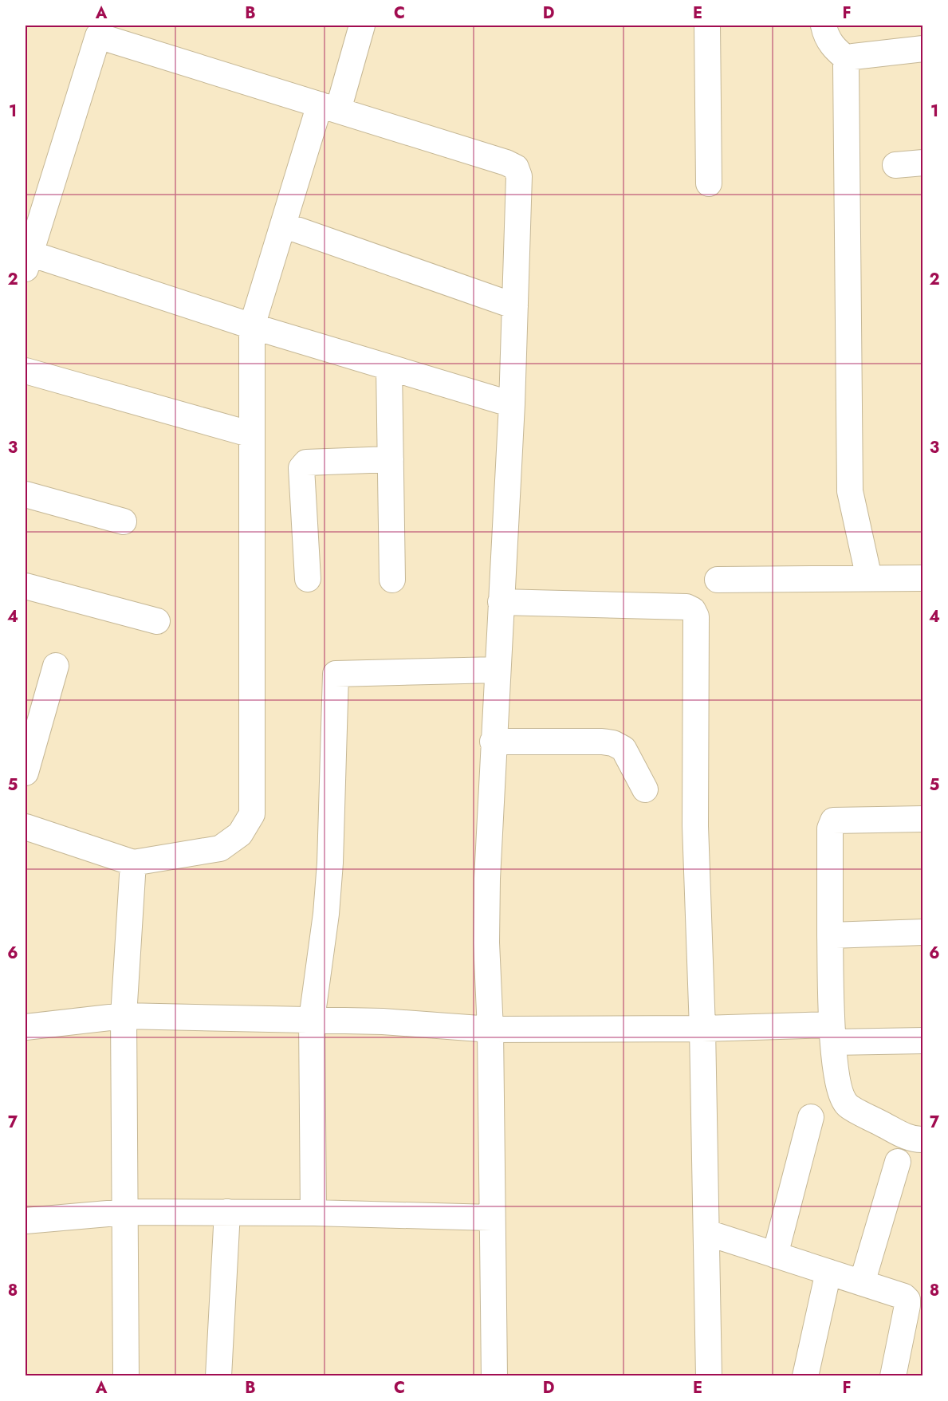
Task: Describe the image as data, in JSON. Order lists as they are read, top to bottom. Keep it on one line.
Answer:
{"grid":{"columns":["A","B","C","D","E","F"],"rows":["1","2","3","4","5","6","7","8"]}}
